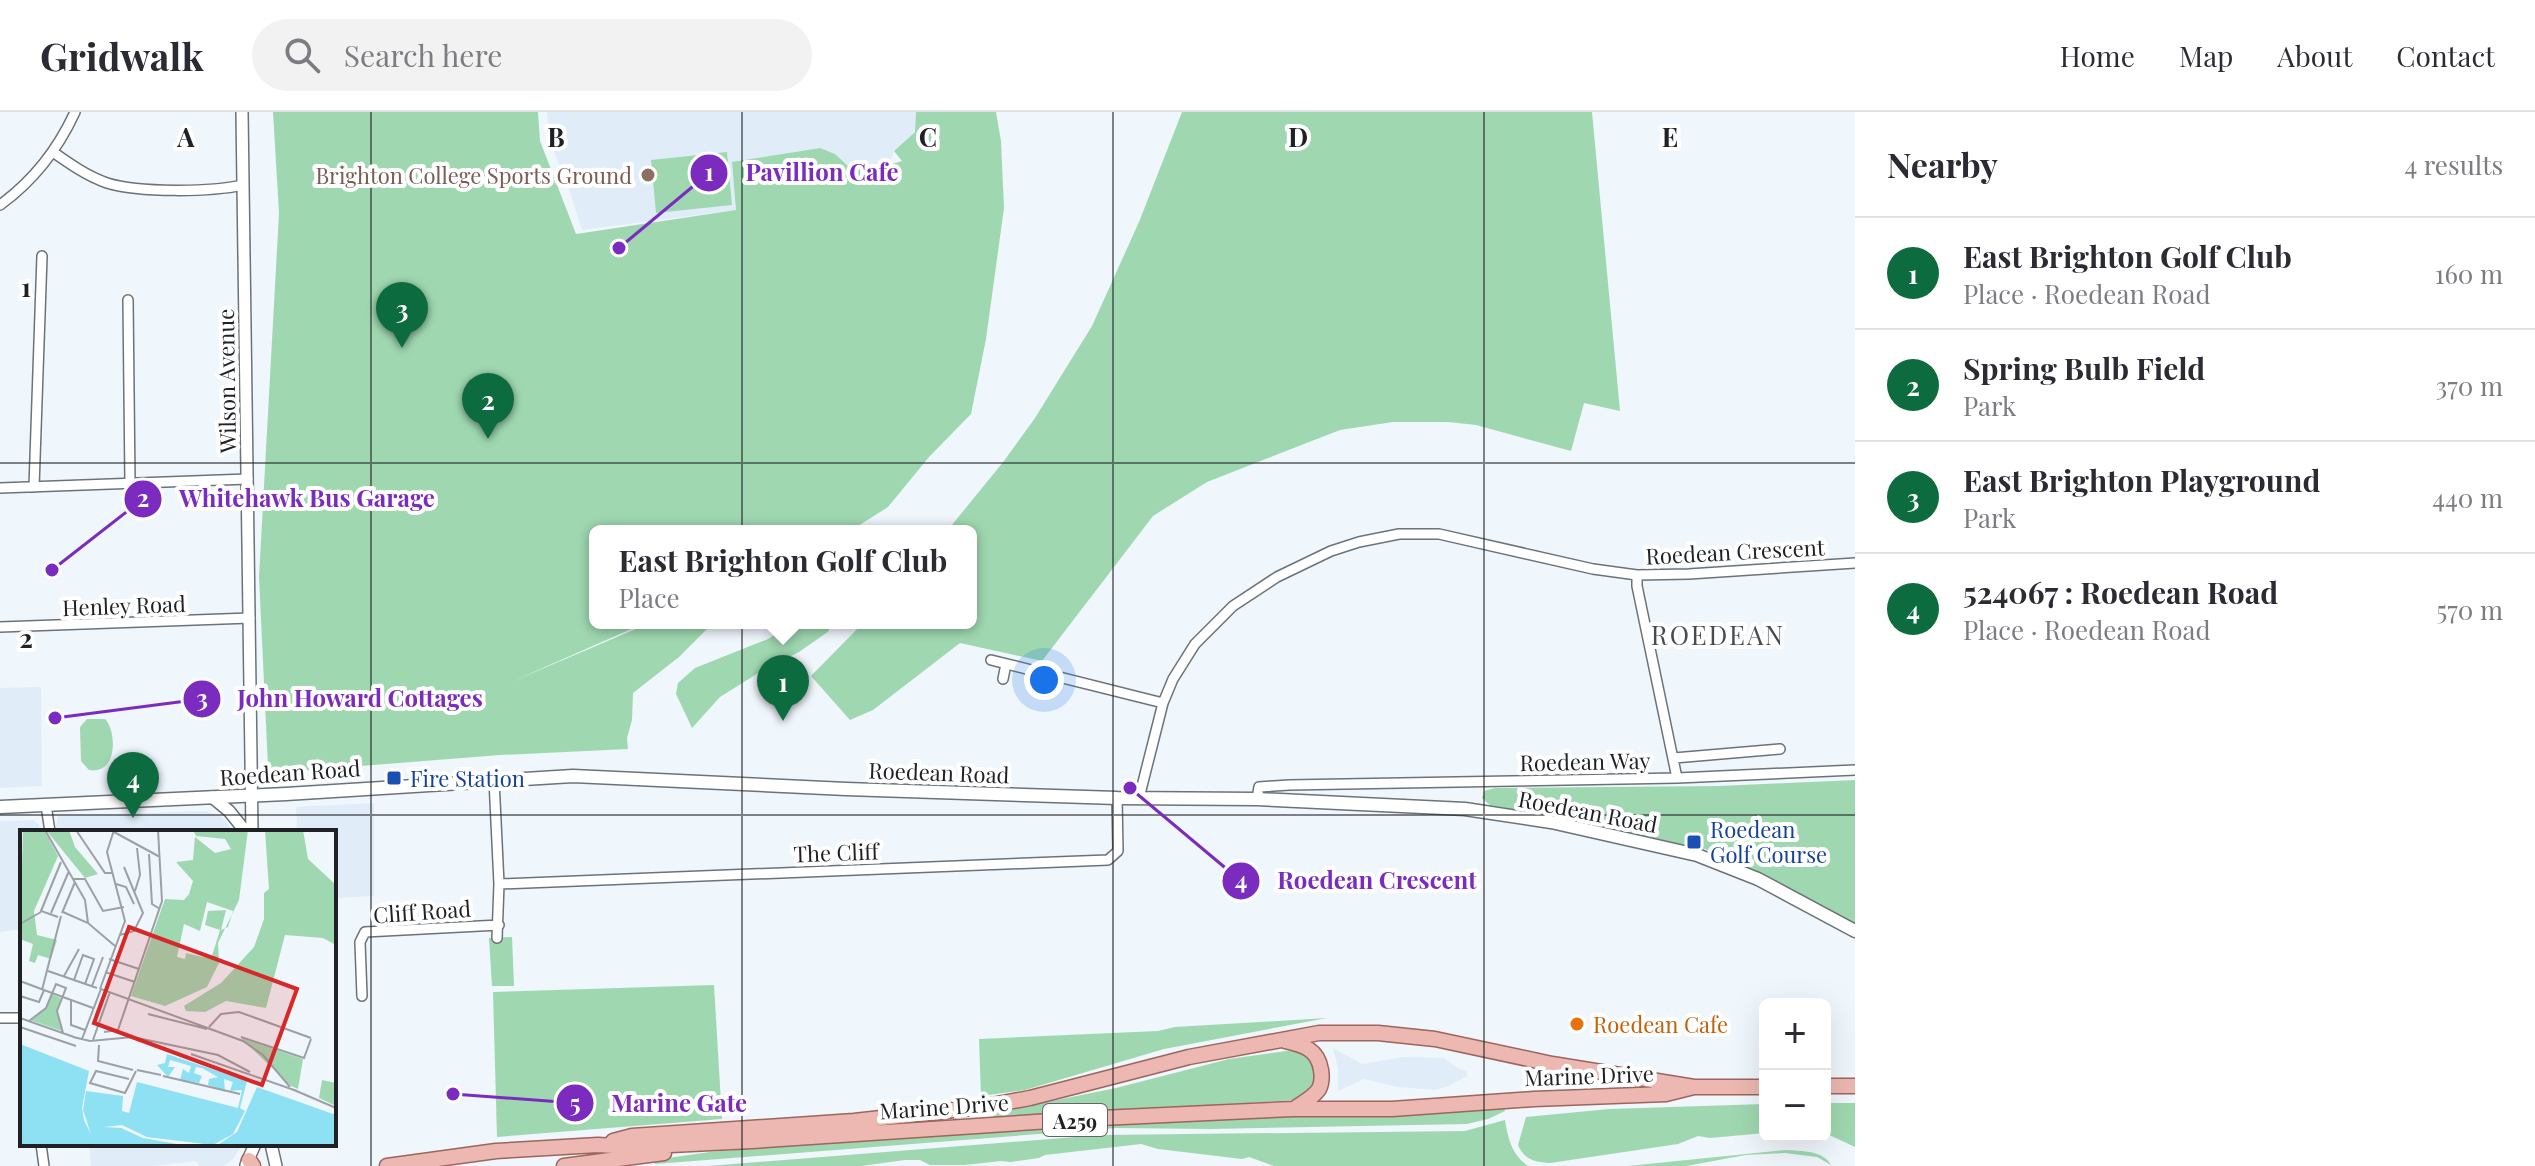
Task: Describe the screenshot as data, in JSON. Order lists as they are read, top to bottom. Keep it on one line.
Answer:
{"streets":{"main road":["Roedean Road","Marine Drive","A259"],"street":["Wilson Avenue","Roedean Crescent","Henley Road","Roedean Way","The Cliff","Cliff Road"]},"crossings":[["Wilson Avenue","Henley Road"],["Wilson Avenue","Roedean Road"],["Roedean Crescent","Roedean Road"],["Roedean Way","Roedean Road"],["Roedean Road","The Cliff"]],"districts":["ROEDEAN"],"places":{"other":["Brighton College Sports Ground","Pavillion Cafe","Whitehawk Bus Garage","John Howard Cottages","Roedean Crescent","Roedean Cafe","Marine Gate"],"transit":["Fire Station","Roedean Golf Course"]},"page":{"header":"Gridwalk","search":"Search here","nav":["Home","Map","About","Contact"],"heading":["Nearby","4 results"],"list":[{"mark":"1","name":"East Brighton Golf Club","note":"Place · Roedean Road","value":"160 m"},{"mark":"2","name":"Spring Bulb Field","note":"Park","value":"370 m"},{"mark":"3","name":"East Brighton Playground","note":"Park","value":"440 m"},{"mark":"4","name":"524067 : Roedean Road","note":"Place · Roedean Road","value":"570 m"}],"pins":["3","2","1","4"],"popup":["East Brighton Golf Club","Place"],"map_buttons":["+","−"]},"grid":{"columns":["A","B","C","D","E"],"rows":["1","2"]}}
